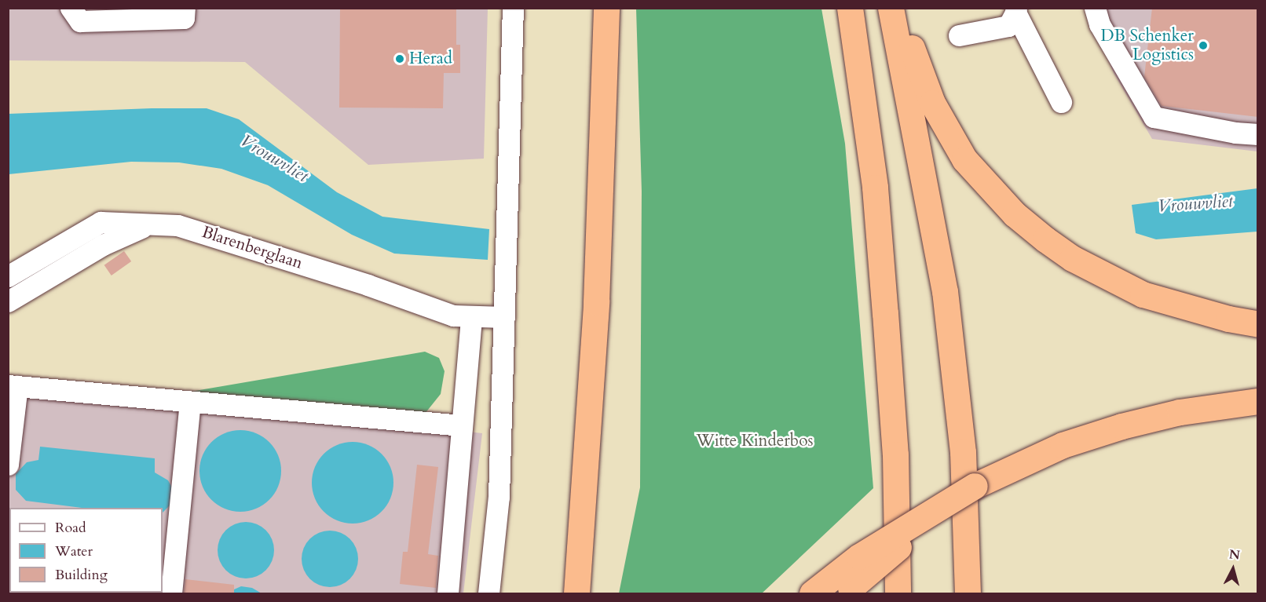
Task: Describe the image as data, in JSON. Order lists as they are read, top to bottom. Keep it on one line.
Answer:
{"streets":{"street":["Blarenberglaan"]},"water":["Vrouwvliet"],"parks":["Witte Kinderbos"],"places":["DB Schenker Logistics","Herad"],"legend":["Road","Water","Building"],"north":"top"}
